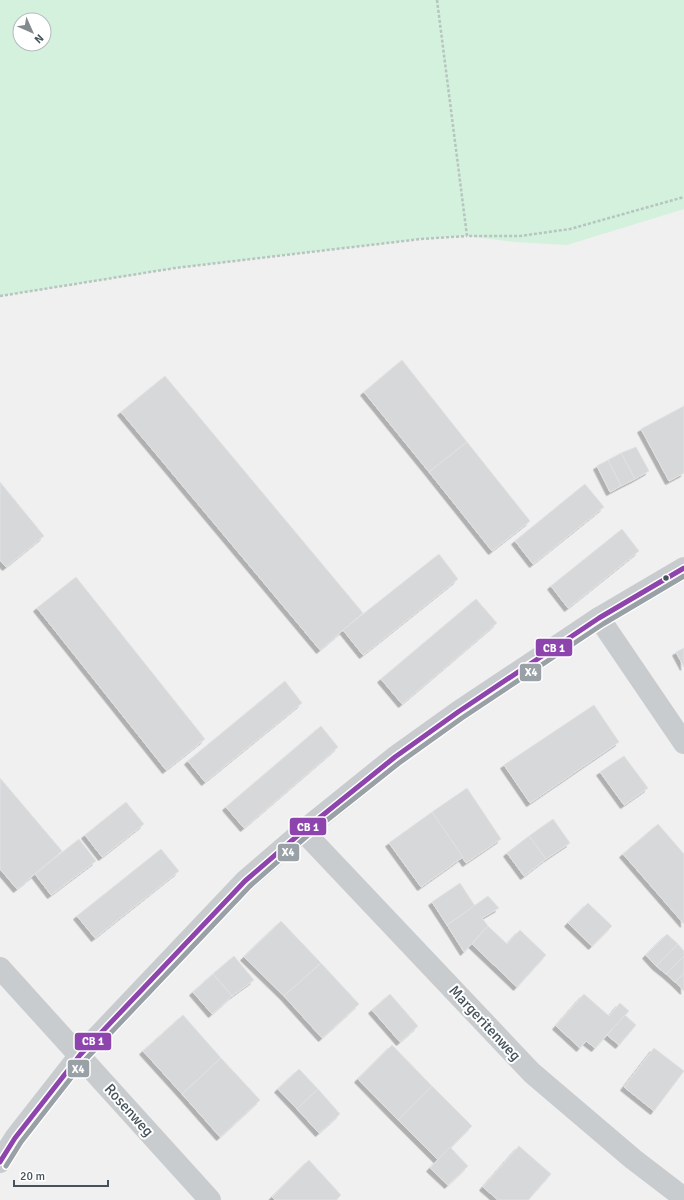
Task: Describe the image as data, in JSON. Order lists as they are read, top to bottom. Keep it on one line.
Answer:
{"streets":{"street":["Margeritenweg","Rosenweg"]},"lines":["transit line X4"],"scale_bar":"20 m","north":"bottom right"}
